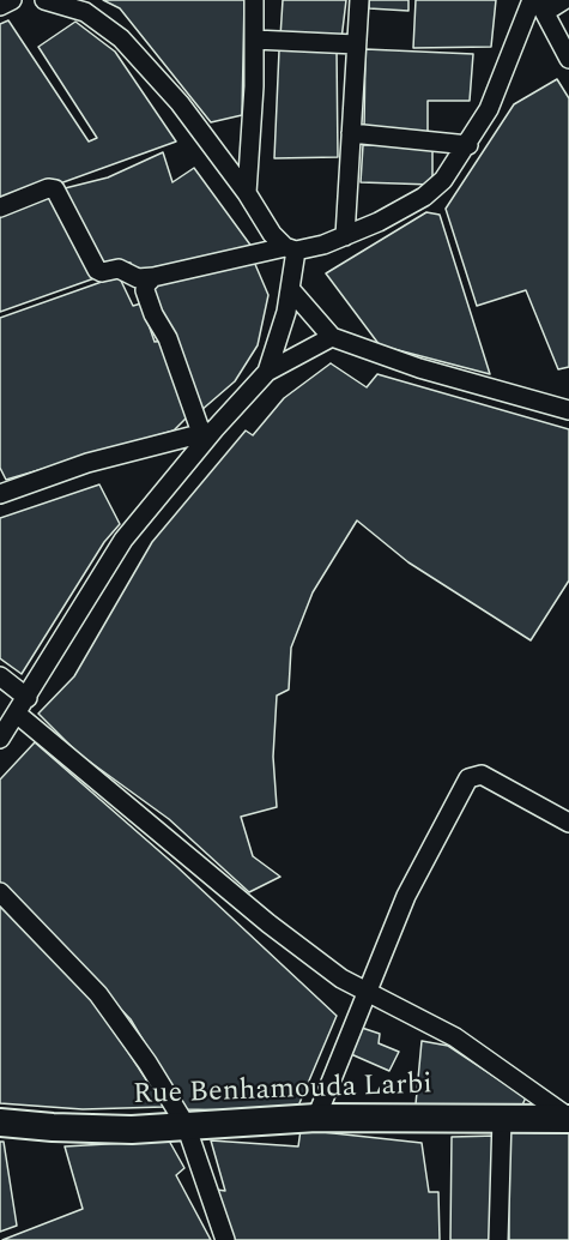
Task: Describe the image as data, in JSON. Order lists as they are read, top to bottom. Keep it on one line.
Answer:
{"streets":{"street":["Rue Benhamouda Larbi"]}}
